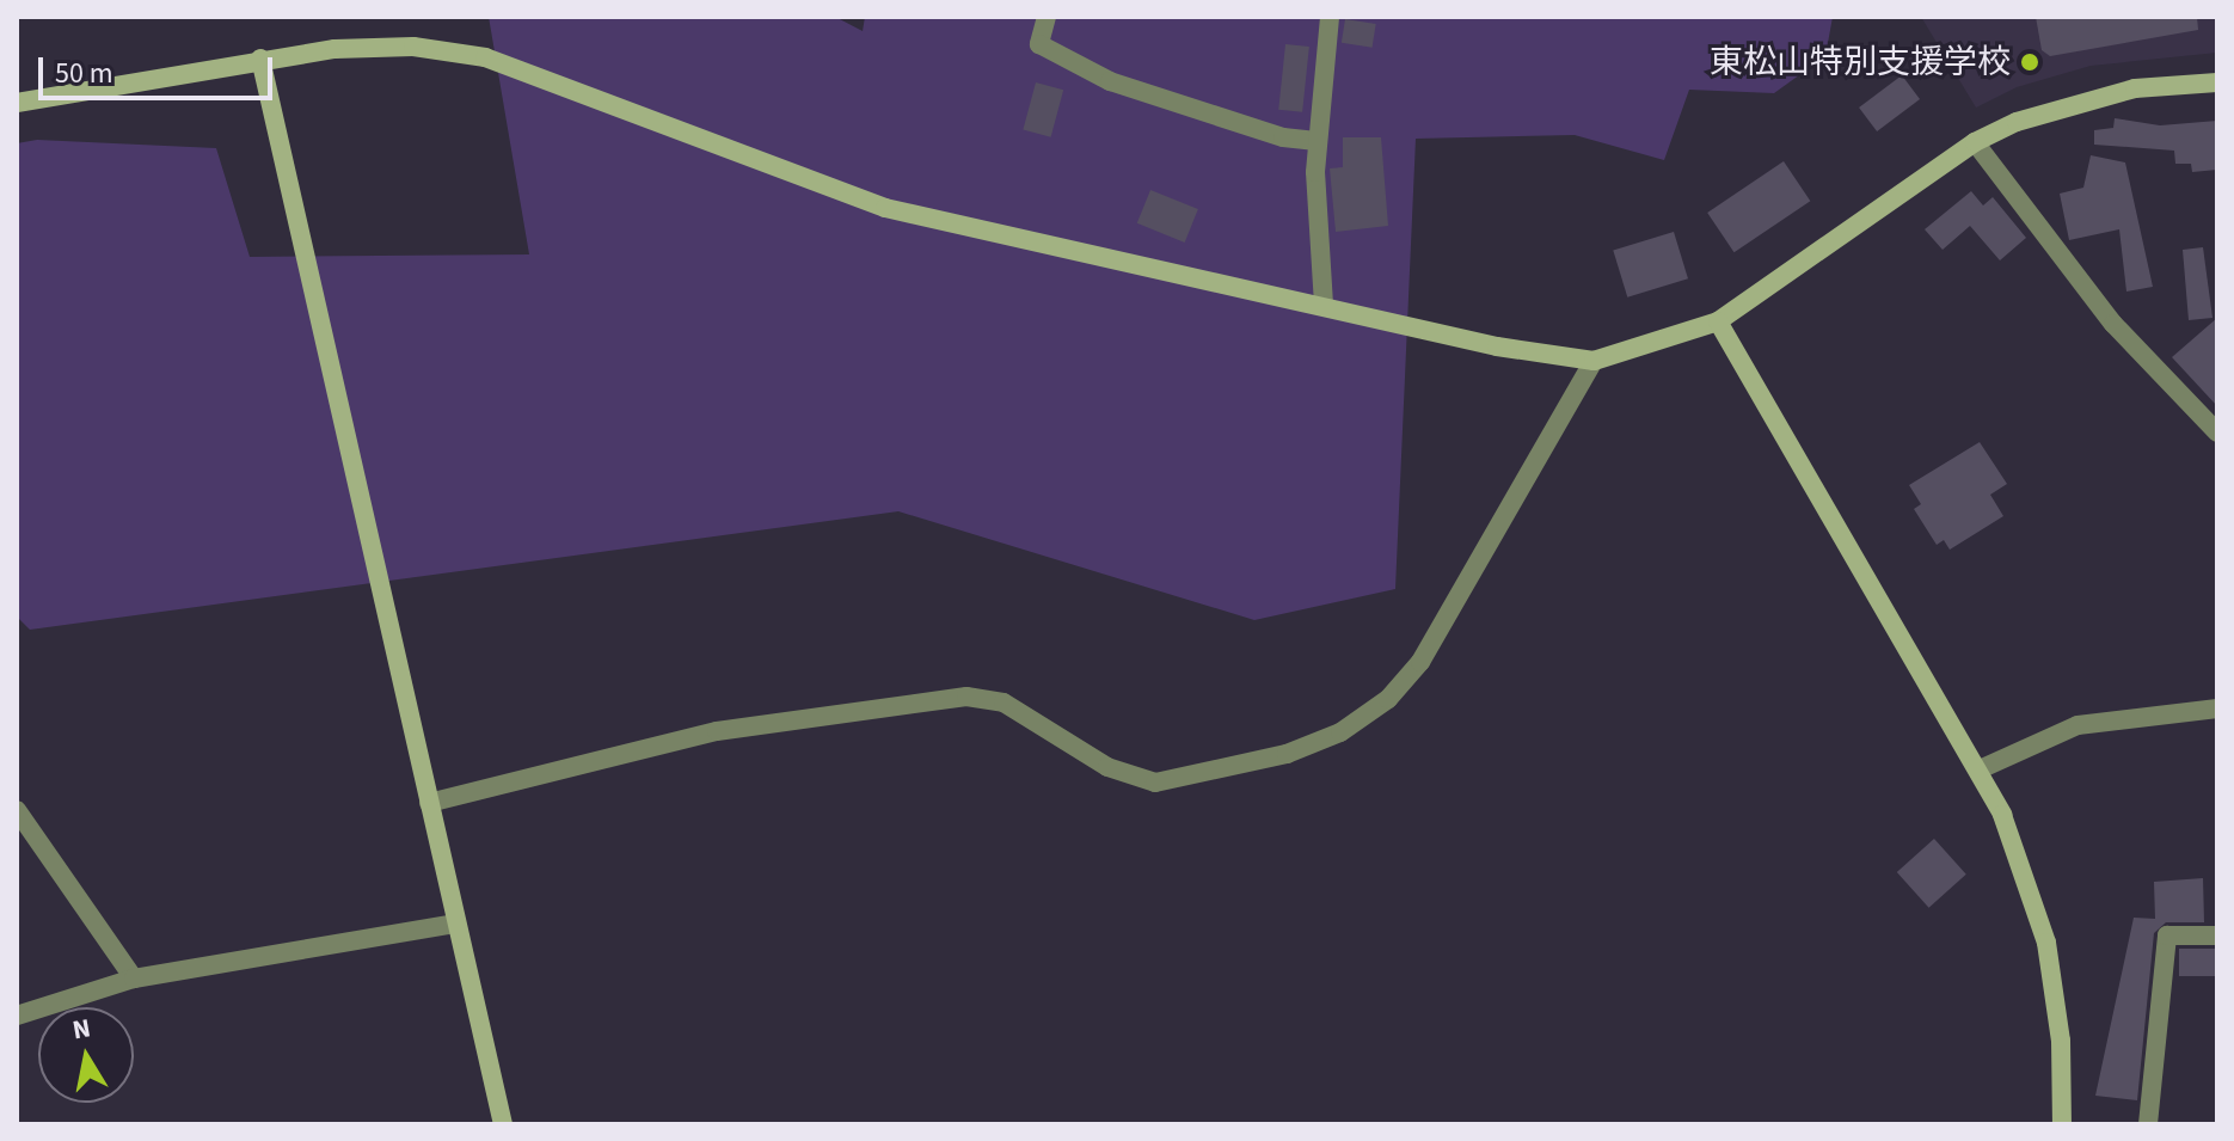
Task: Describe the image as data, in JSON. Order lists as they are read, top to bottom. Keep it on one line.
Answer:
{"places":["東松山特別支援学校"],"scale_bar":"50 m","north":"top"}
